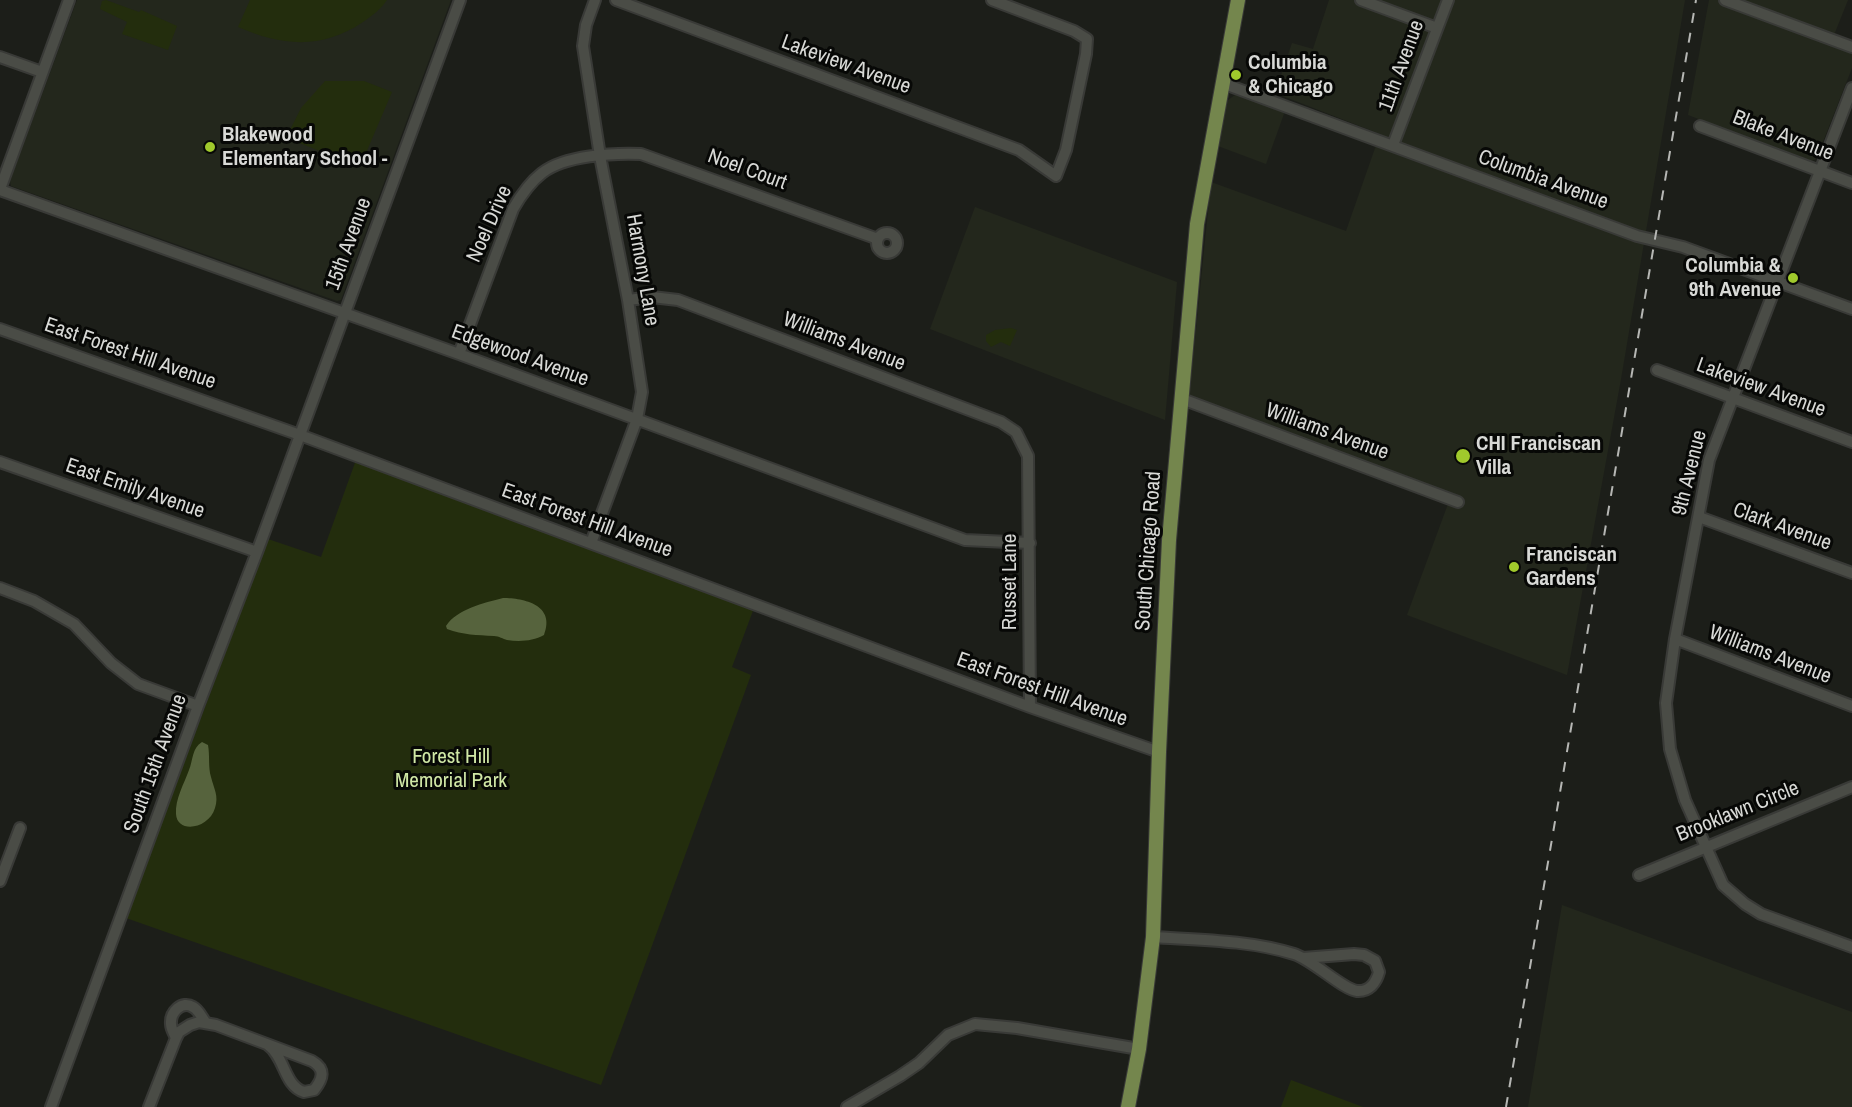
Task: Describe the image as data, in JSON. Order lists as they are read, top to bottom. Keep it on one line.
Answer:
{"streets":{"main road":["South Chicago Road"],"street":["Lakeview Avenue","11th Avenue","Blake Avenue","Noel Court","Columbia Avenue","Noel Drive","15th Avenue","Harmony Lane","Williams Avenue","East Forest Hill Avenue","Edgewood Avenue","9th Avenue","East Emily Avenue","Clark Avenue","Russet Lane","South 15th Avenue","Brooklawn Circle"]},"crossings":[["Lakeview Avenue","9th Avenue"],["11th Avenue","Columbia Avenue"],["Blake Avenue","9th Avenue"],["Noel Court","Noel Drive"],["Noel Court","Harmony Lane"],["Columbia Avenue","9th Avenue"],["Columbia Avenue","South Chicago Road"],["Noel Drive","Harmony Lane"],["Noel Drive","Edgewood Avenue"],["15th Avenue","East Forest Hill Avenue"],["15th Avenue","Edgewood Avenue"],["15th Avenue","South 15th Avenue"],["Harmony Lane","Williams Avenue"],["Harmony Lane","East Forest Hill Avenue"],["Harmony Lane","Edgewood Avenue"],["Williams Avenue","9th Avenue"],["Williams Avenue","South Chicago Road"],["Williams Avenue","Russet Lane"],["East Forest Hill Avenue","South Chicago Road"],["East Forest Hill Avenue","Russet Lane"],["East Forest Hill Avenue","South 15th Avenue"],["Edgewood Avenue","Russet Lane"],["9th Avenue","Clark Avenue"],["9th Avenue","Brooklawn Circle"],["East Emily Avenue","South 15th Avenue"]],"parks":["Forest Hill Memorial Park"],"places":["Columbia & Chicago","Blakewood Elementary School -","Columbia & 9th Avenue","CHI Franciscan Villa","Franciscan Gardens"]}
